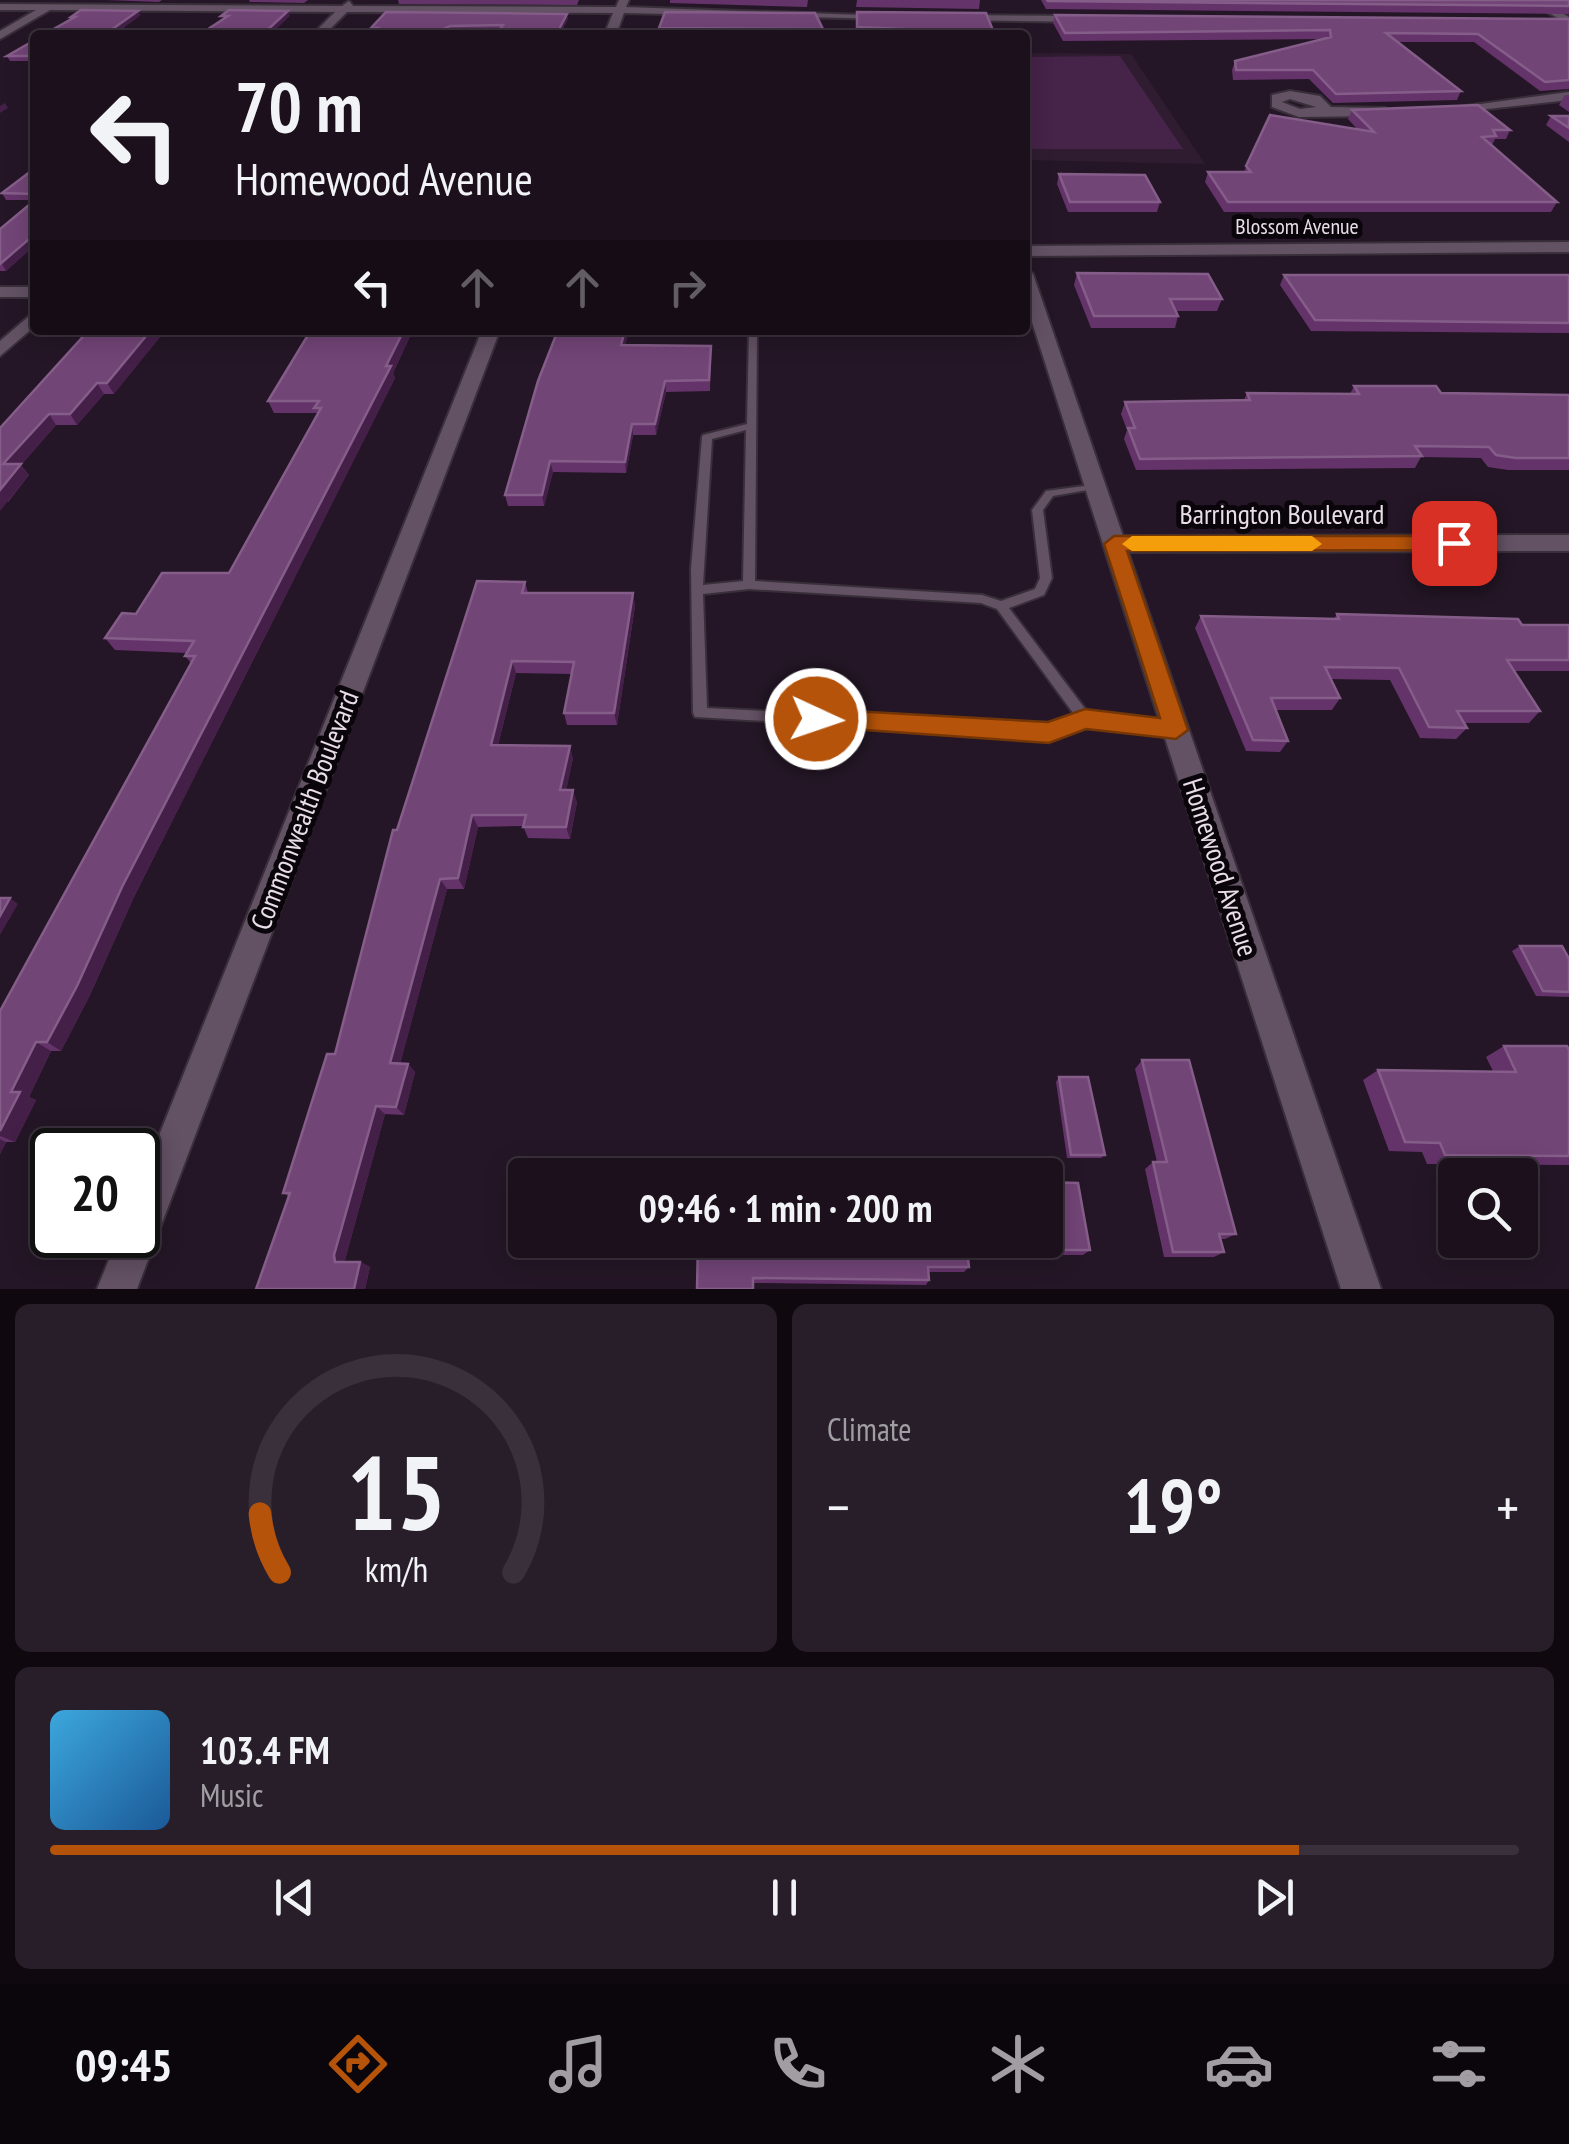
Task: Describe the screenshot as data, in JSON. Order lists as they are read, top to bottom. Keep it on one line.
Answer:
{"streets":{"street":["Blossom Avenue","Barrington Boulevard","Commonwealth Boulevard","Homewood Avenue"]},"crossings":[["Barrington Boulevard","Homewood Avenue"]],"page":{"turn":["70 m","Homewood Avenue"],"limit":"20","trip":"09:46 · 1 min · 200 m","tile":"Climate","heat":["−","19°","+"],"song":["103.4 FM","Music"],"tabs":"09:45","gauge":["15","km/h"]}}
